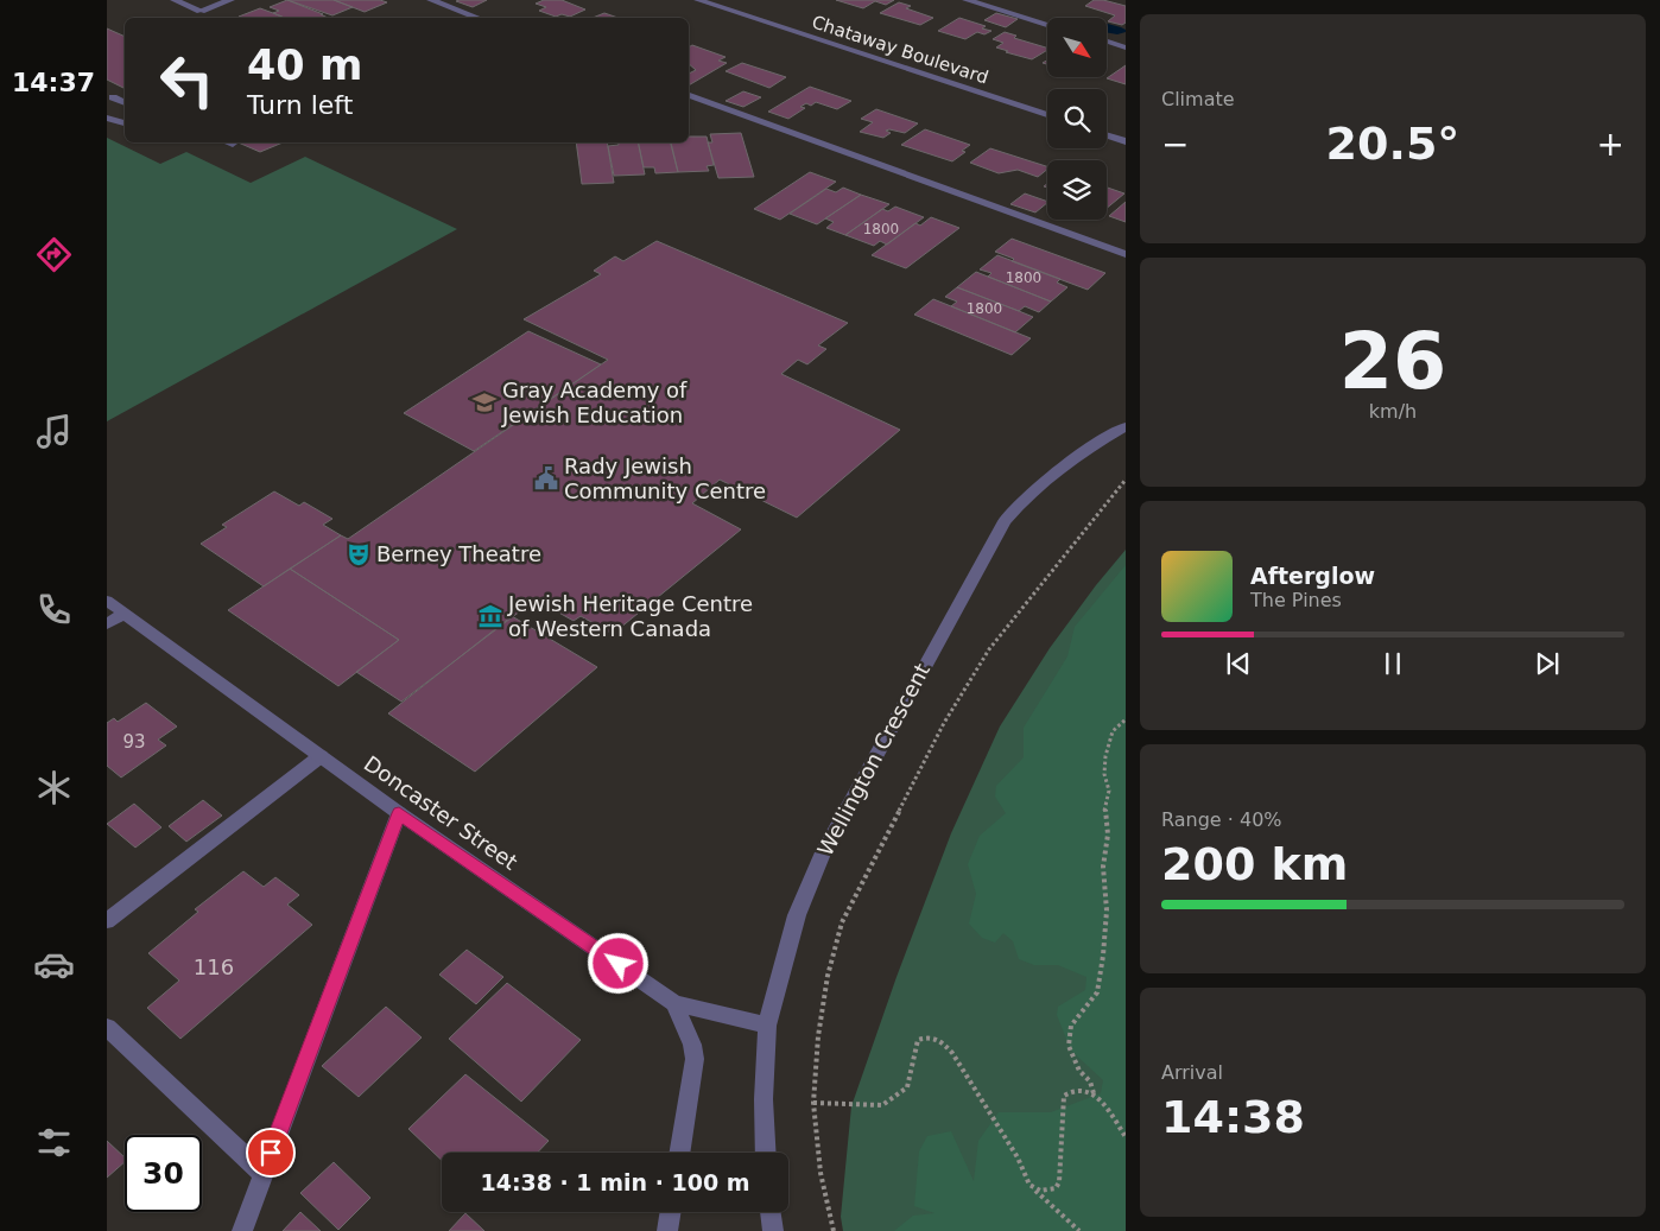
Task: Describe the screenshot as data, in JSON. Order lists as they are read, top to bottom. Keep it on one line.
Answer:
{"streets":{"street":["Chataway Boulevard","Wellington Crescent","Doncaster Street"]},"crossings":[["Wellington Crescent","Doncaster Street"]],"places":{"school or university":["Gray Academy of Jewish Education"],"public building":["Rady Jewish Community Centre"],"theatre":["Berney Theatre"],"museum":["Jewish Heritage Centre of Western Canada"]},"house_numbers":["1800","1800","1800","93","116"],"north":"bottom right","page":{"tabs":"14:37","tile":["Climate",["26","km/h"],["Range · 40%","200 km"],["Arrival","14:38"]],"turn":["40 m","Turn left"],"heat":["−","20.5°","+"],"song":["Afterglow","The Pines"],"limit":"30","trip":"14:38 · 1 min · 100 m"}}
